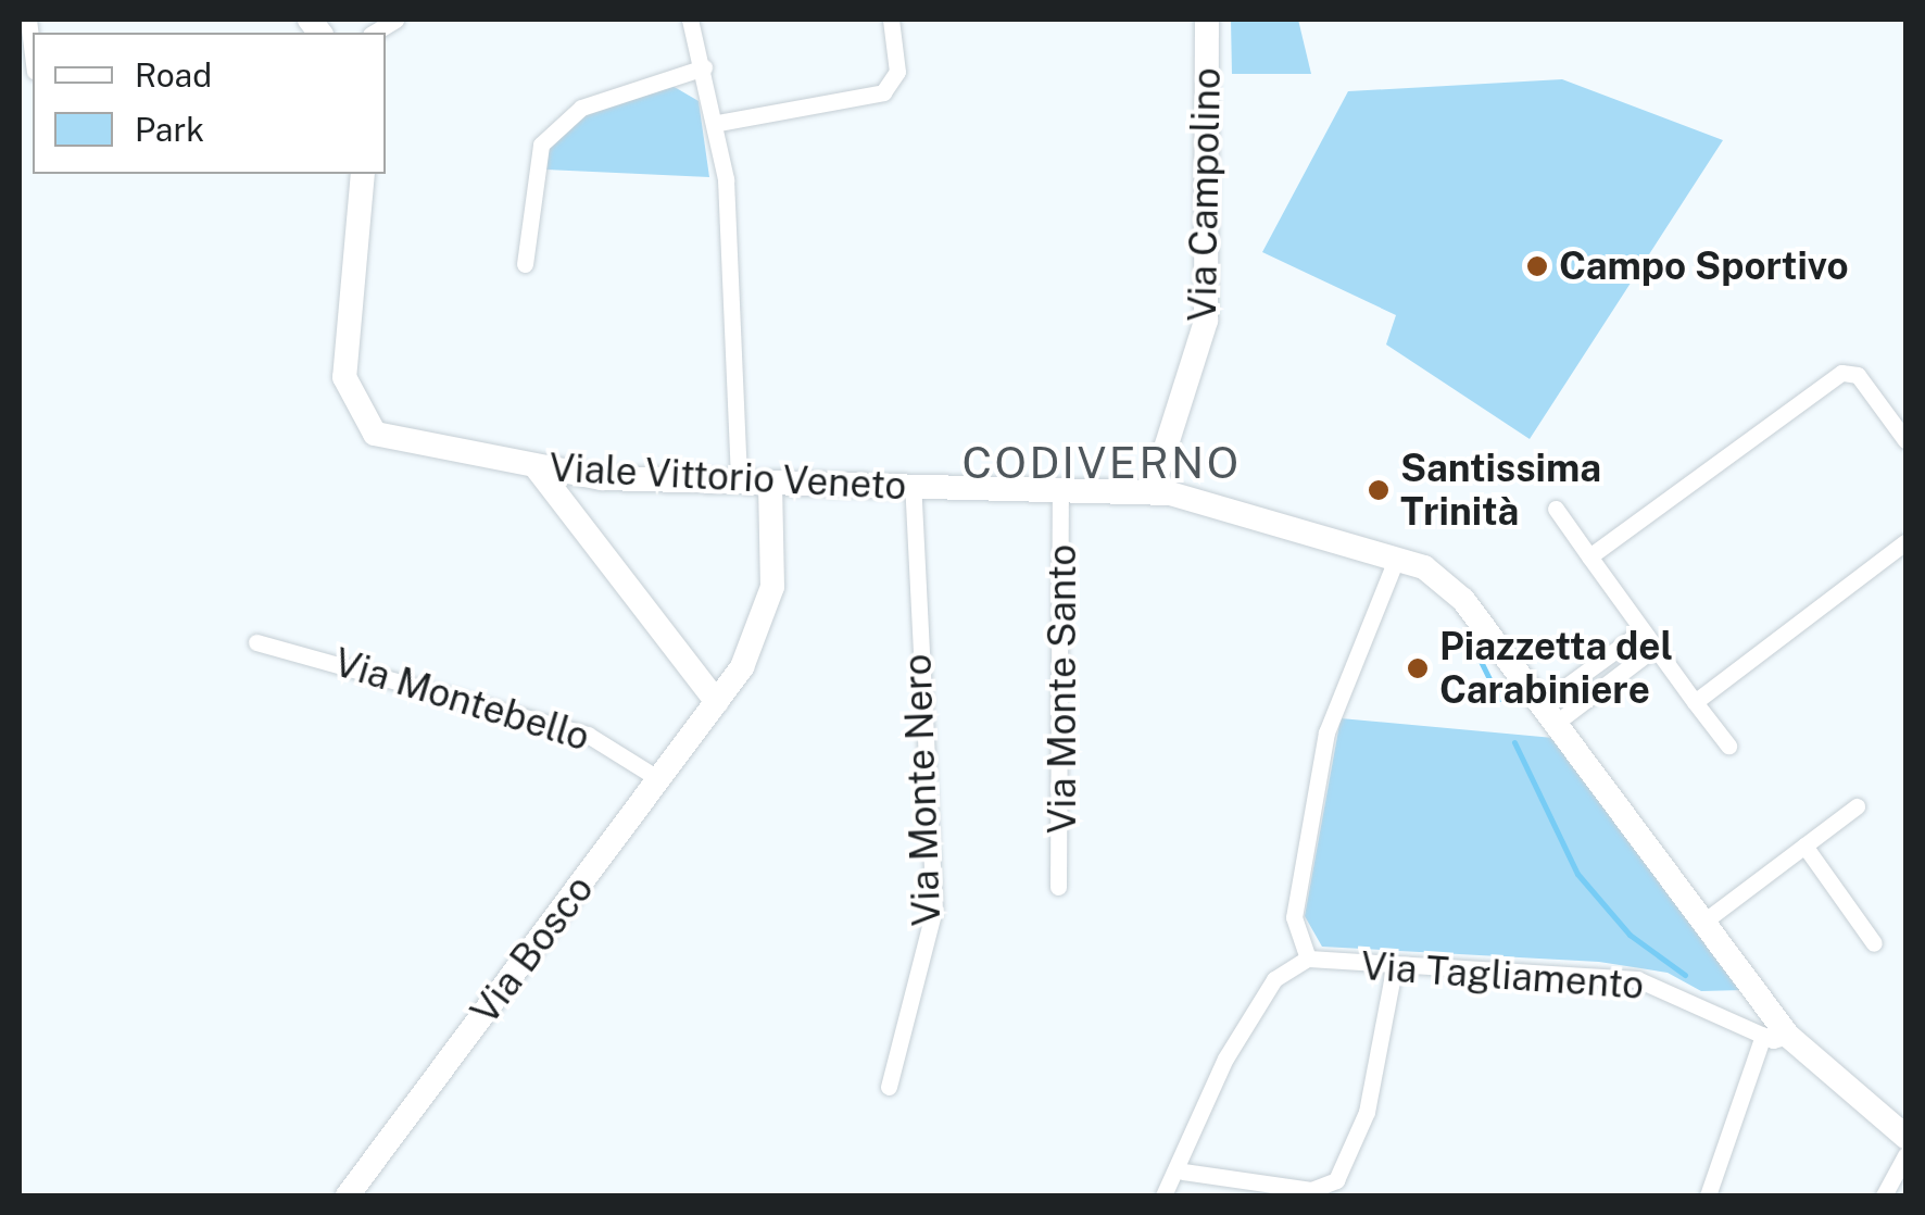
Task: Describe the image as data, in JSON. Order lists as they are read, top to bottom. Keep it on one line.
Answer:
{"streets":{"street":["Via Campolino","Viale Vittorio Veneto","Via Monte Santo","Via Montebello","Via Monte Nero","Via Bosco","Via Tagliamento"]},"crossings":[["Via Campolino","Viale Vittorio Veneto"],["Viale Vittorio Veneto","Via Monte Santo"],["Viale Vittorio Veneto","Via Monte Nero"],["Viale Vittorio Veneto","Via Bosco"],["Via Montebello","Via Bosco"]],"districts":["CODIVERNO"],"places":["Campo Sportivo","Santissima Trinità","Piazzetta del Carabiniere"],"legend":["Road","Park"]}
